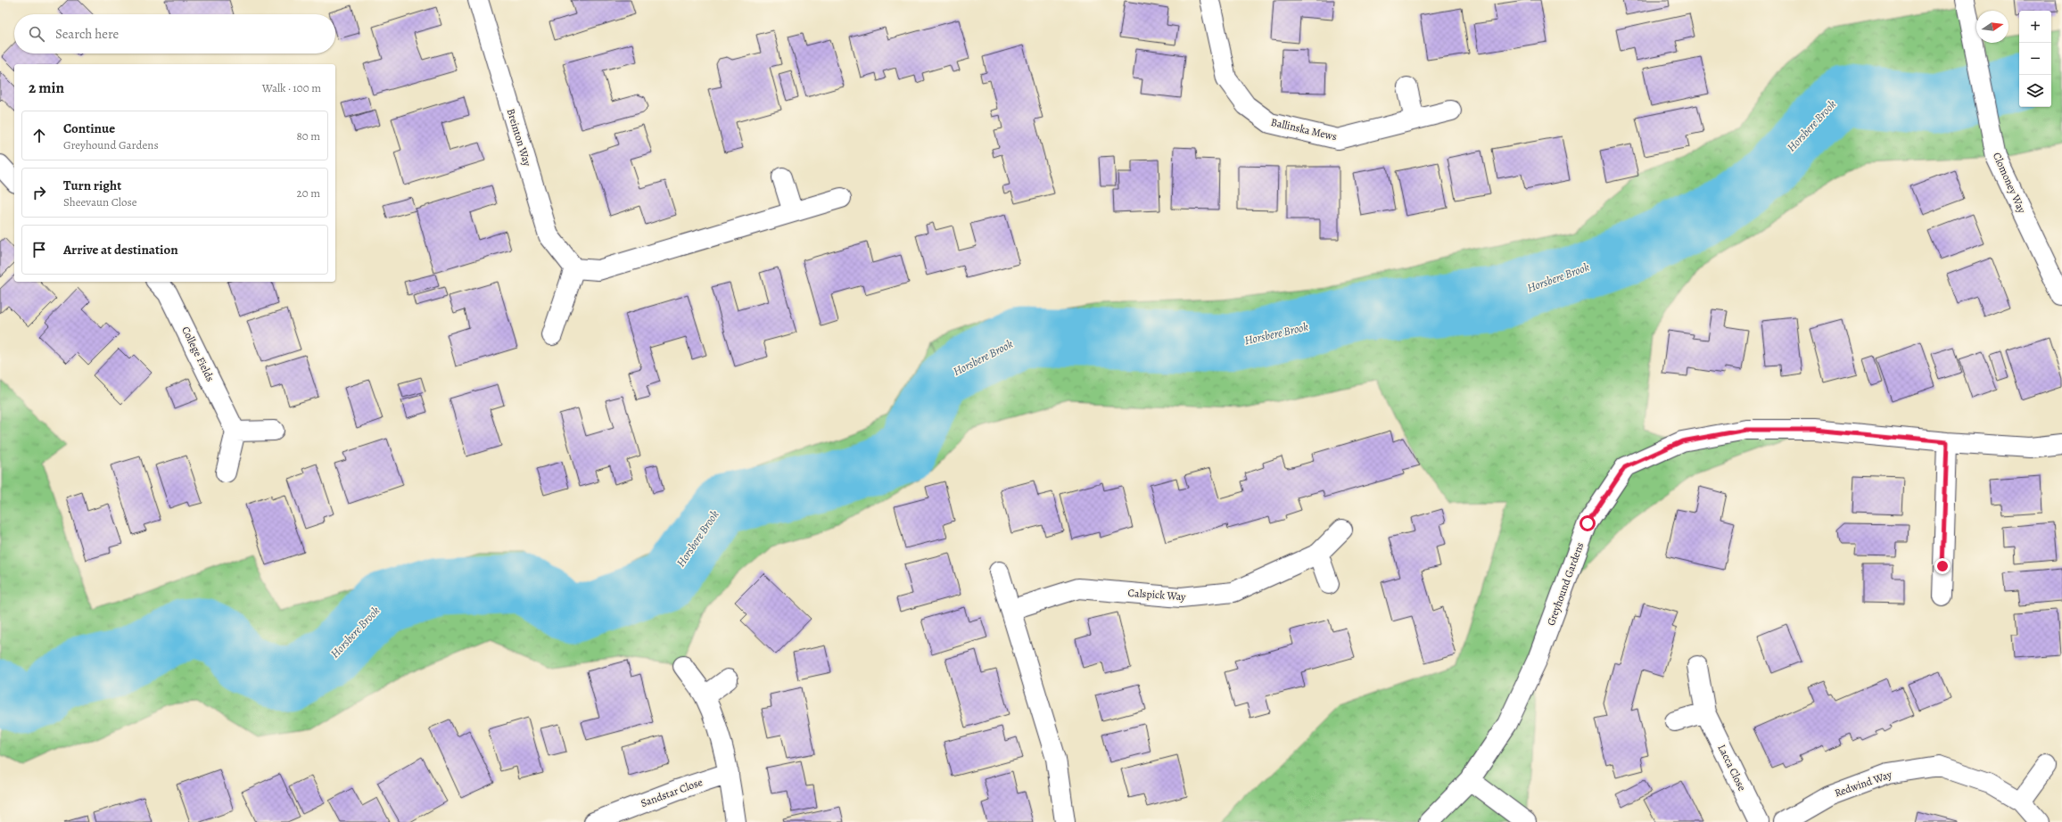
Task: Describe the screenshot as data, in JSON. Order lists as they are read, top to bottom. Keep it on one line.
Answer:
{"streets":{"street":["Ballinska Mews","Breinton Way","Clomoney Way","College Fields","Greyhound Gardens","Calspick Way","Lacca Close","Redwind Way","Sandstar Close"]},"water":["Horsbere Brook"],"north":"right","page":{"map_buttons":["+","−"],"search":"Search here","heading":["2 min","Walk · 100 m"],"list":[["Continue","Greyhound Gardens","80 m"],["Turn right","Sheevaun Close","20 m"],"Arrive at destination"]}}
